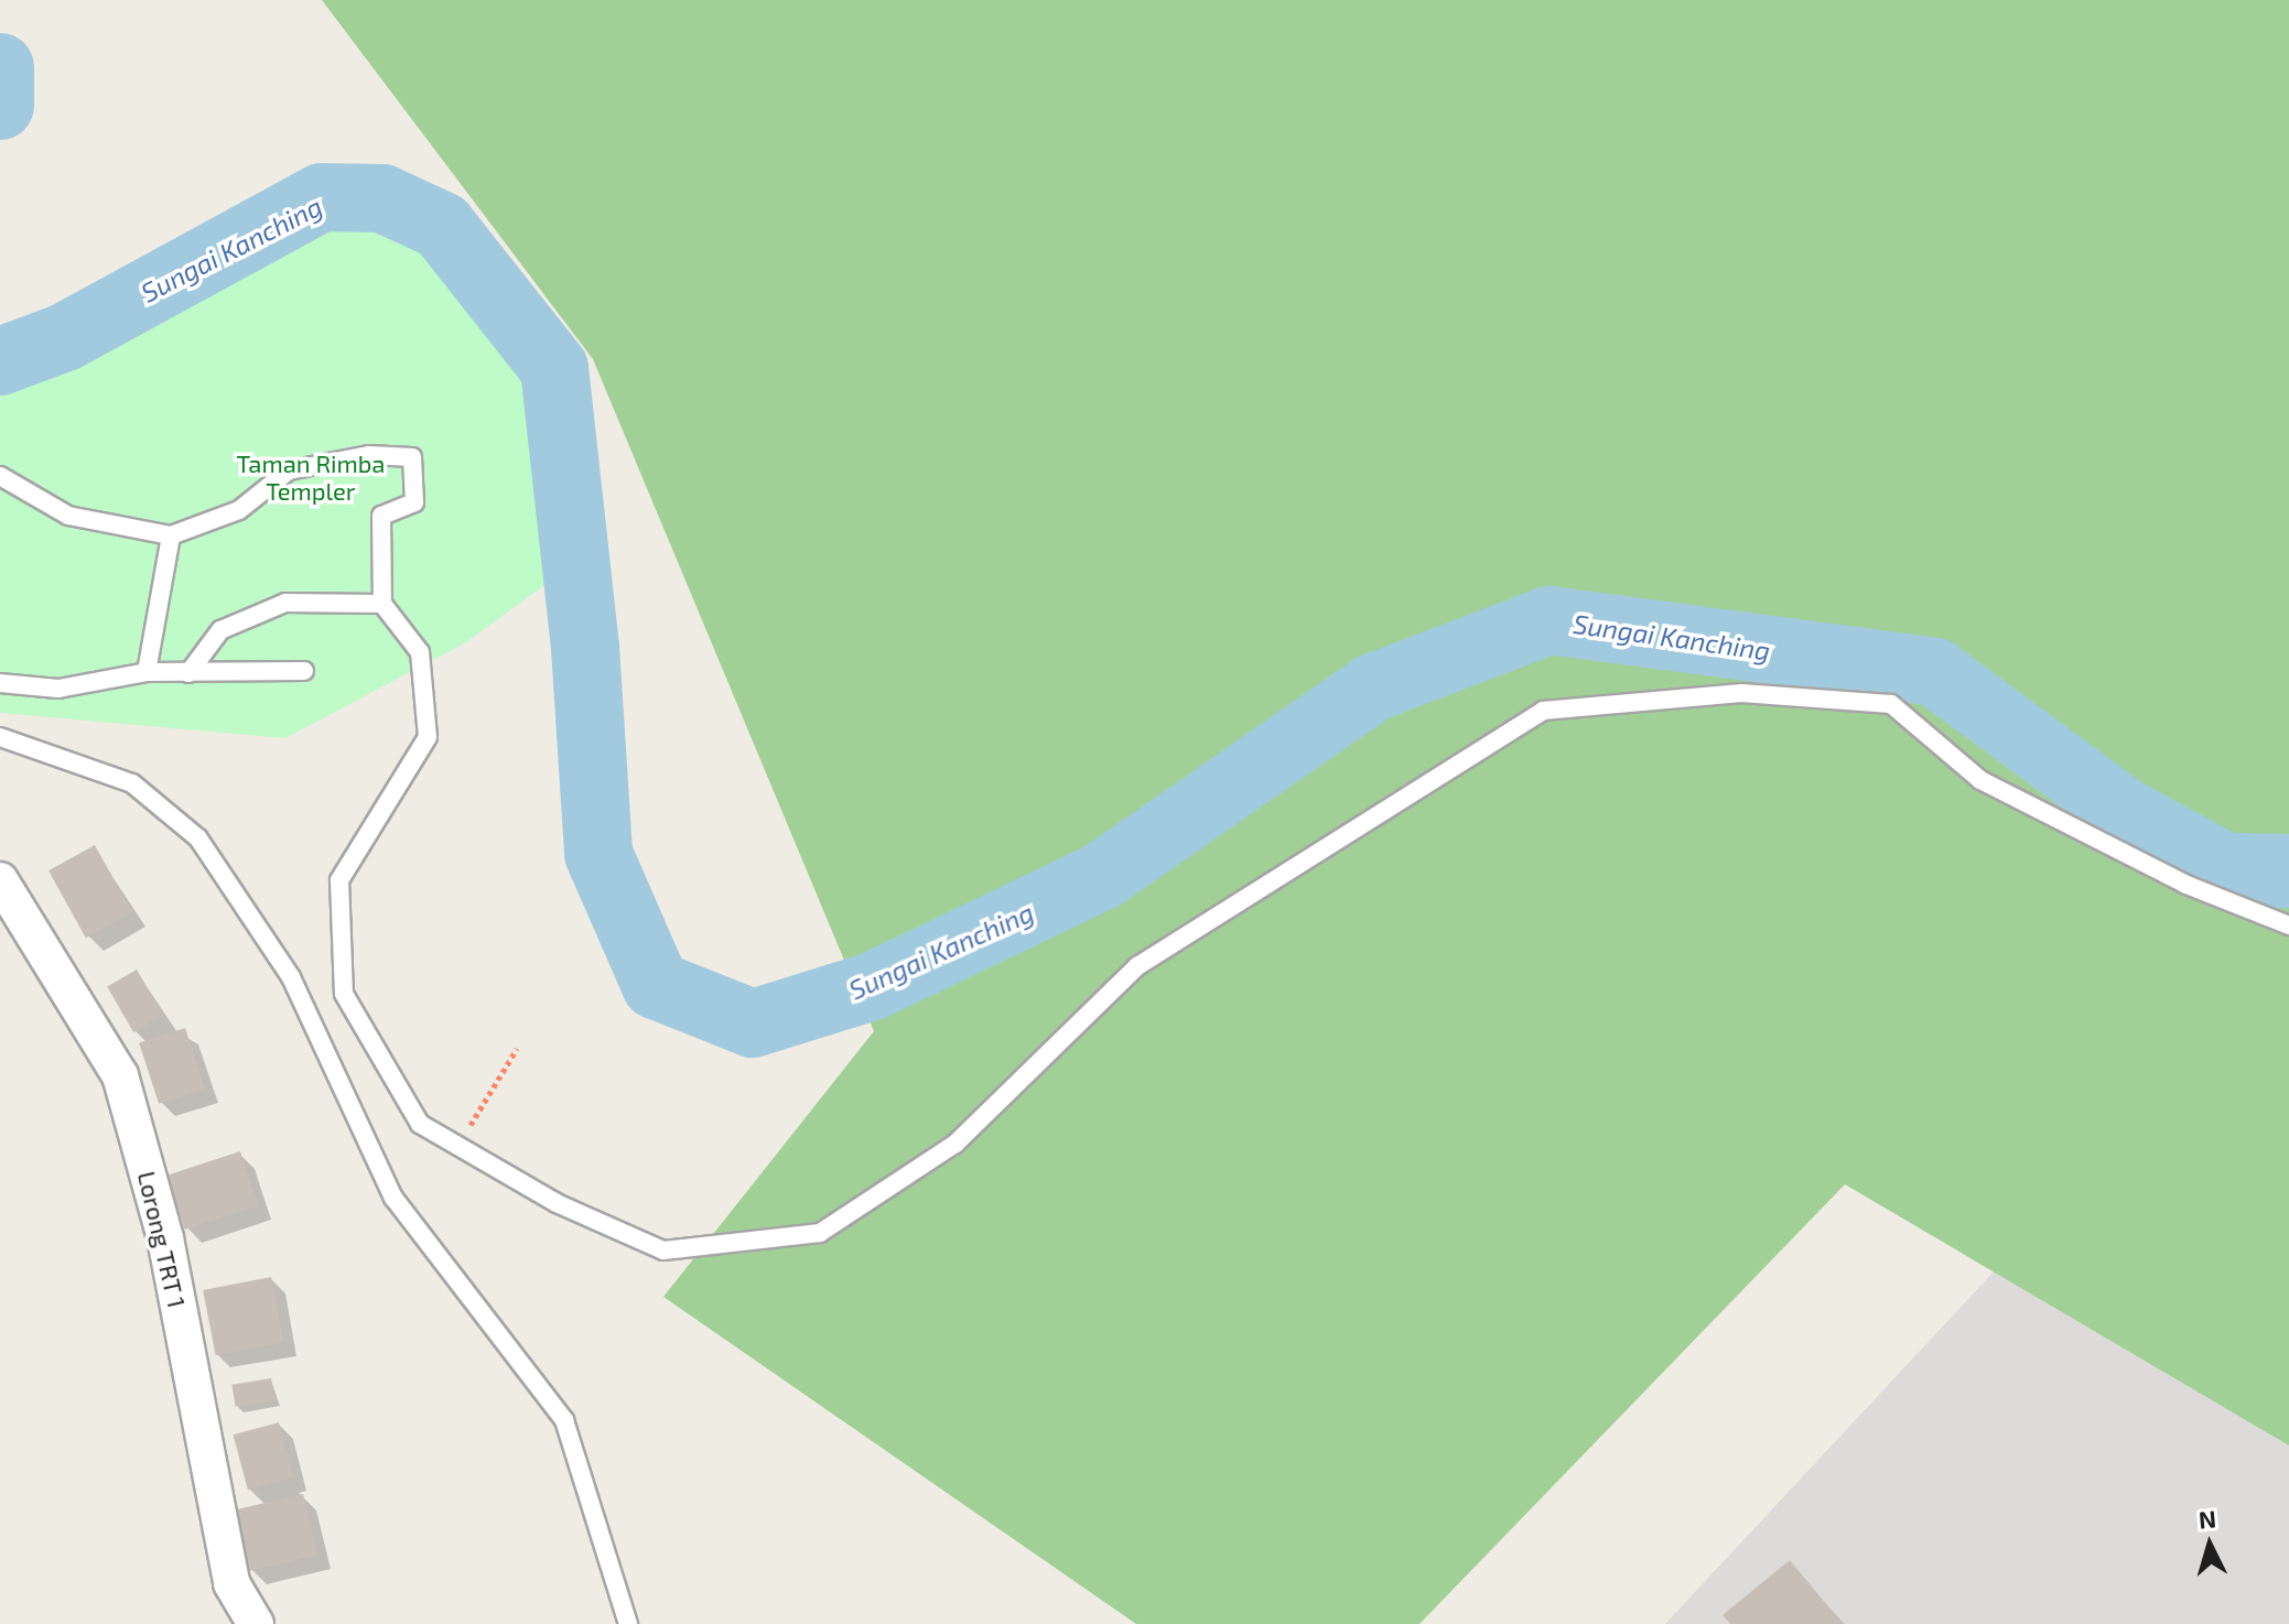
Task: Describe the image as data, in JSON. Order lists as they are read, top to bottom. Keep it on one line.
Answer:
{"streets":{"street":["Lorong TRT 1"]},"water":["Sungai Kanching"],"parks":["Taman Rimba Templer"],"north":"top"}
